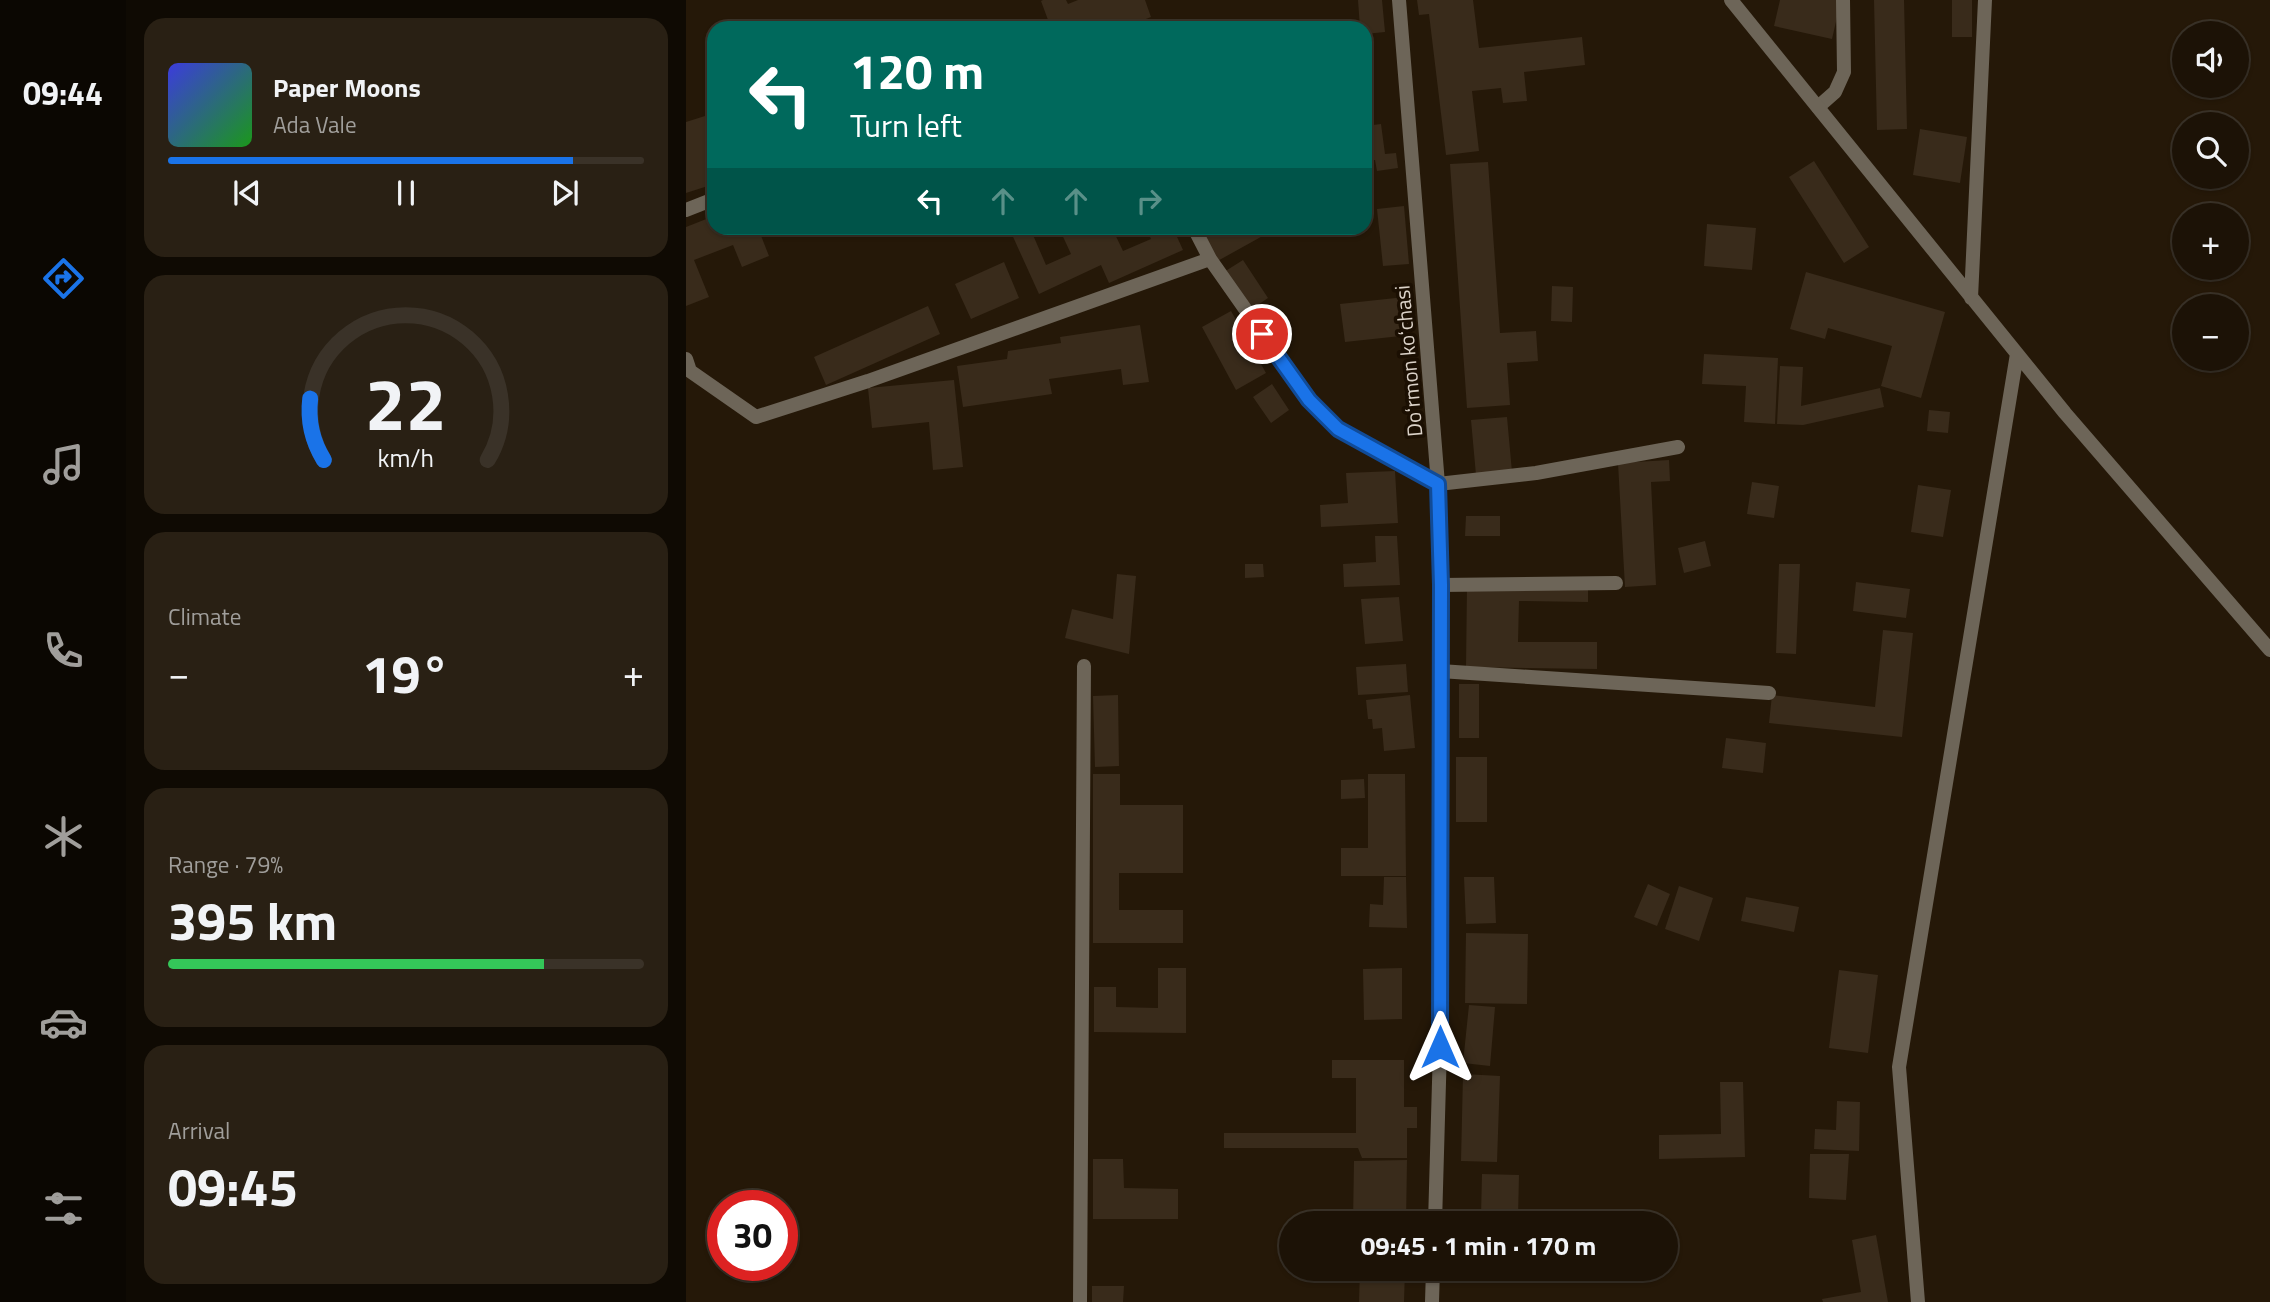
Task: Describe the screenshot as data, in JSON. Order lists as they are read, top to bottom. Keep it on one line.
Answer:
{"streets":{"street":["Doʻrmon koʻchasi"]},"page":{"tabs":"09:44","map_buttons":["+","−"],"turn":["120 m","Turn left"],"song":["Paper Moons","Ada Vale"],"tile":["Climate",["Range · 79%","395 km"],["Arrival","09:45"]],"heat":["−","19°","+"],"limit":"30","trip":"09:45 · 1 min · 170 m","gauge":["22","km/h"]}}
